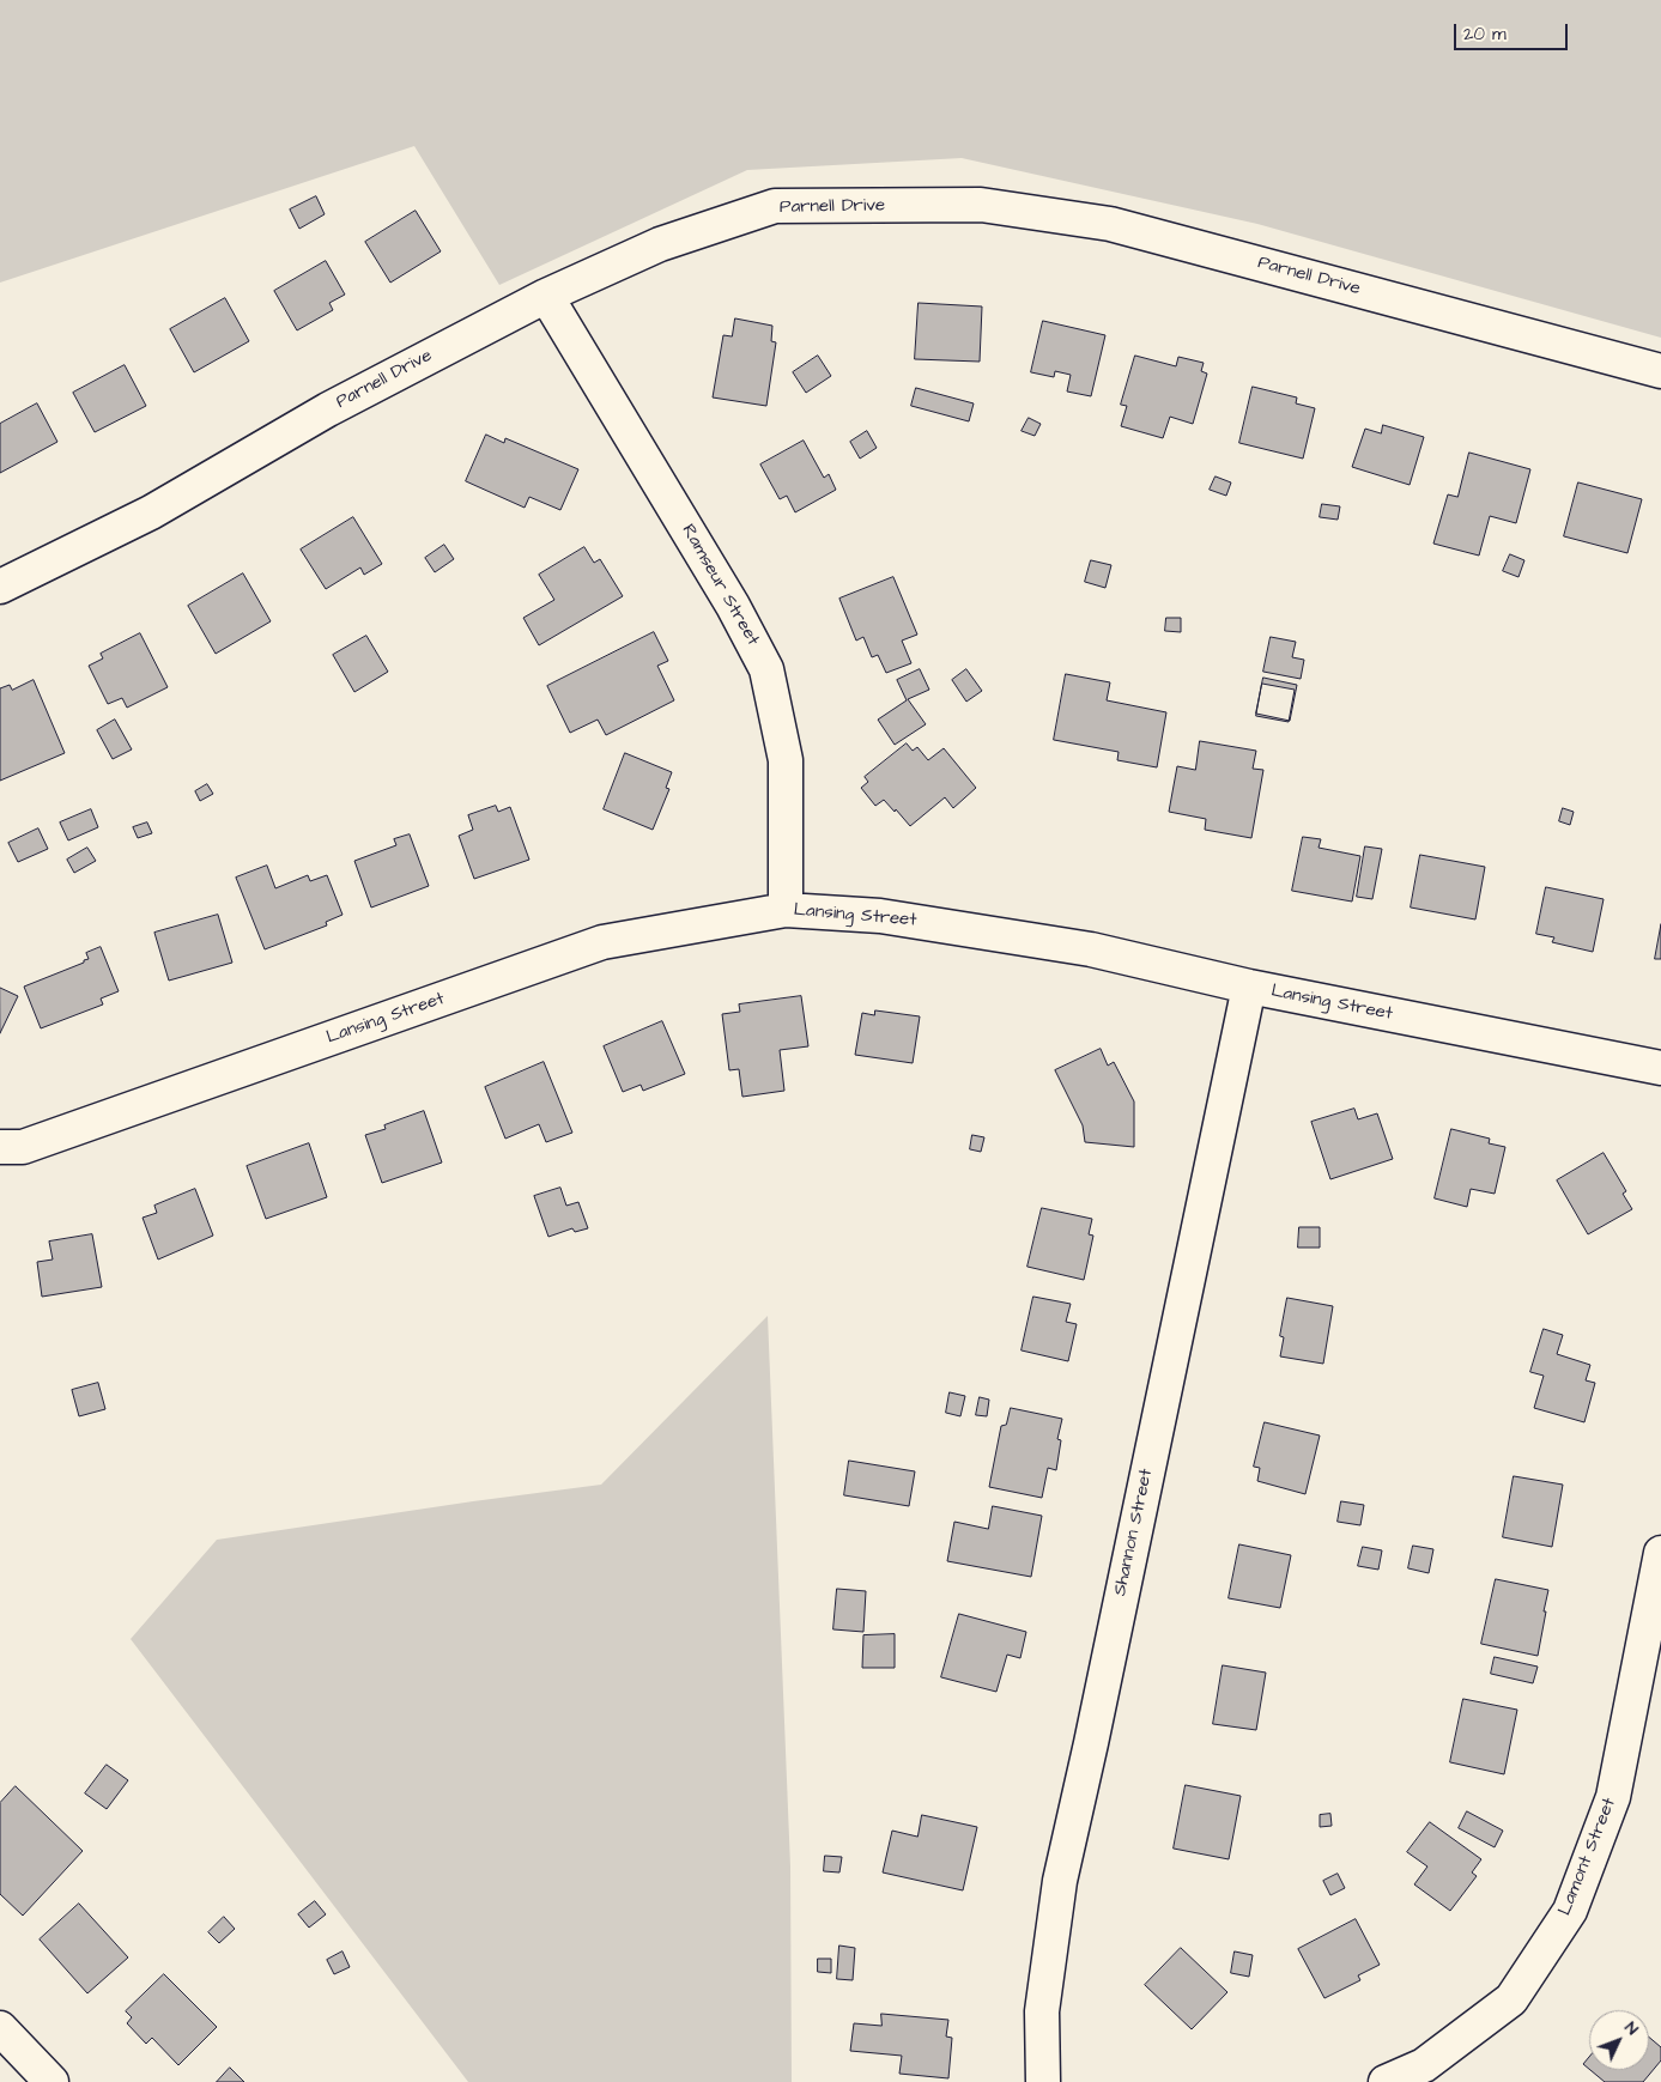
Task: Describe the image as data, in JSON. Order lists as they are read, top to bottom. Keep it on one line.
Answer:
{"streets":{"street":["Parnell Drive","Ramseur Street","Lansing Street","Shannon Street","Lamont Street"]},"crossings":[["Parnell Drive","Ramseur Street"],["Ramseur Street","Lansing Street"],["Lansing Street","Shannon Street"]],"scale_bar":"20 m","north":"top right"}
